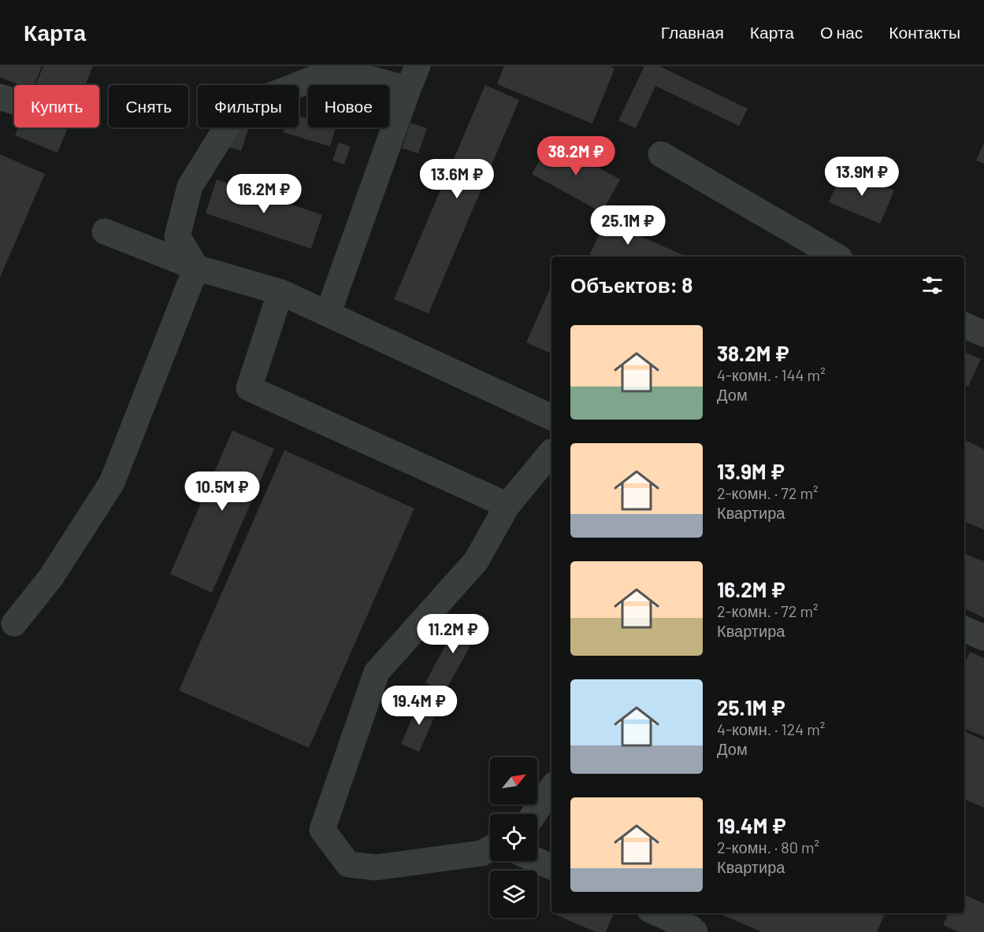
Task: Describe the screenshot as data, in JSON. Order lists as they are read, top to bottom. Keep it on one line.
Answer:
{"north":"top right","page":{"header":"Карта","nav":["Главная","Карта","О нас","Контакты"],"chip":["Купить","Снять","Фильтры","Новое"],"price":["38.2M ₽","13.9M ₽","13.6M ₽","16.2M ₽","25.1M ₽","10.5M ₽","11.2M ₽","19.4M ₽"],"heading":"Объектов: 8","list":[{"name":"38.2M ₽","note":"4-комн. · 144 m² · Дом"},{"name":"13.9M ₽","note":"2-комн. · 72 m² · Квартира"},{"name":"16.2M ₽","note":"2-комн. · 72 m² · Квартира"},{"name":"25.1M ₽","note":"4-комн. · 124 m² · Дом"},{"name":"19.4M ₽","note":"2-комн. · 80 m² · Квартира"}]}}
